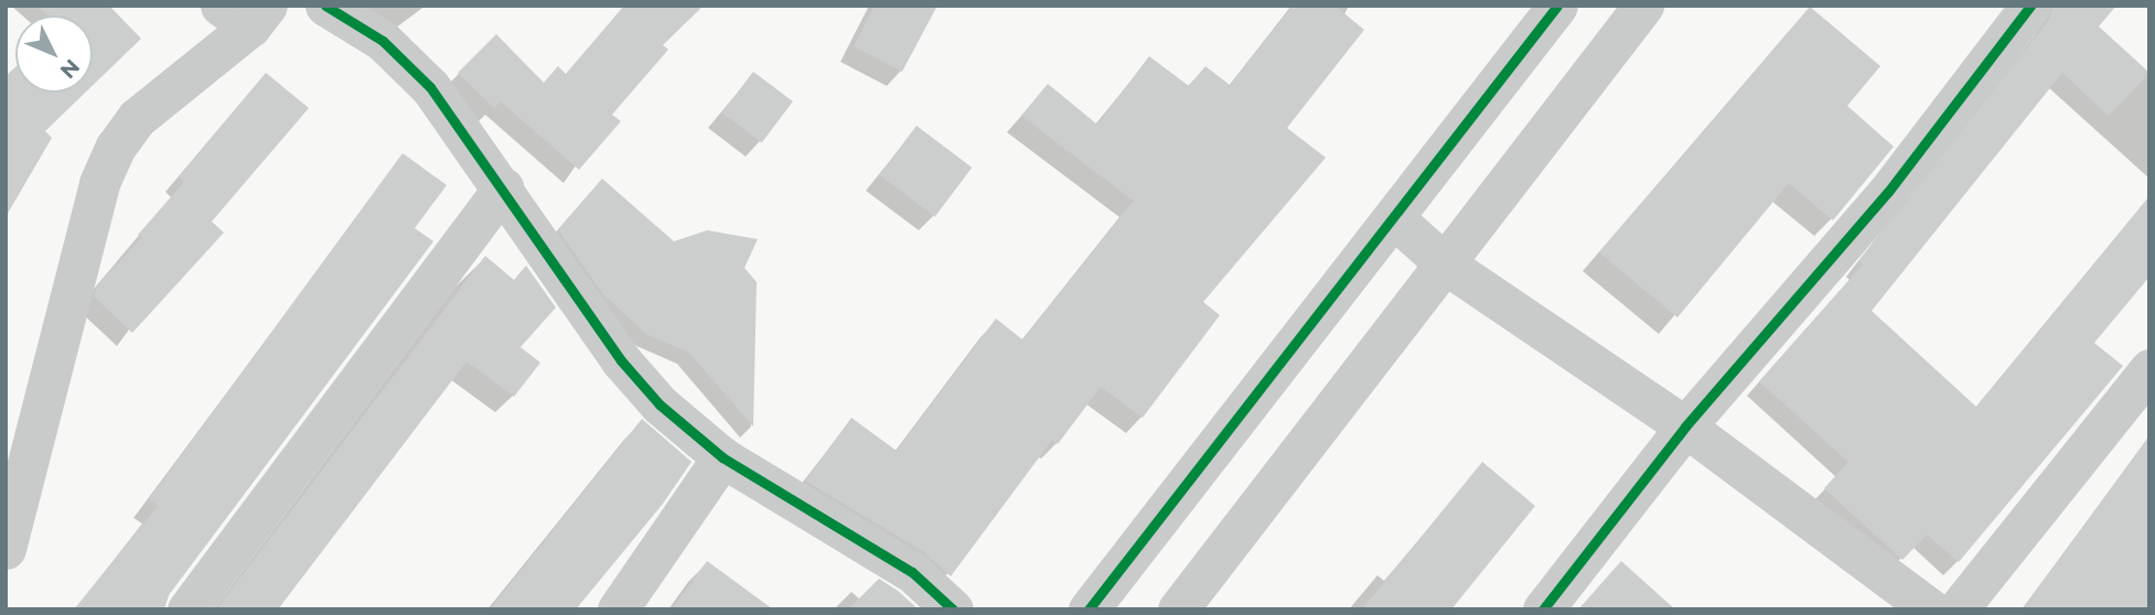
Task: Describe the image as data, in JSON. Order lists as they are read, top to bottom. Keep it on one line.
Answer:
{"north":"bottom right"}
